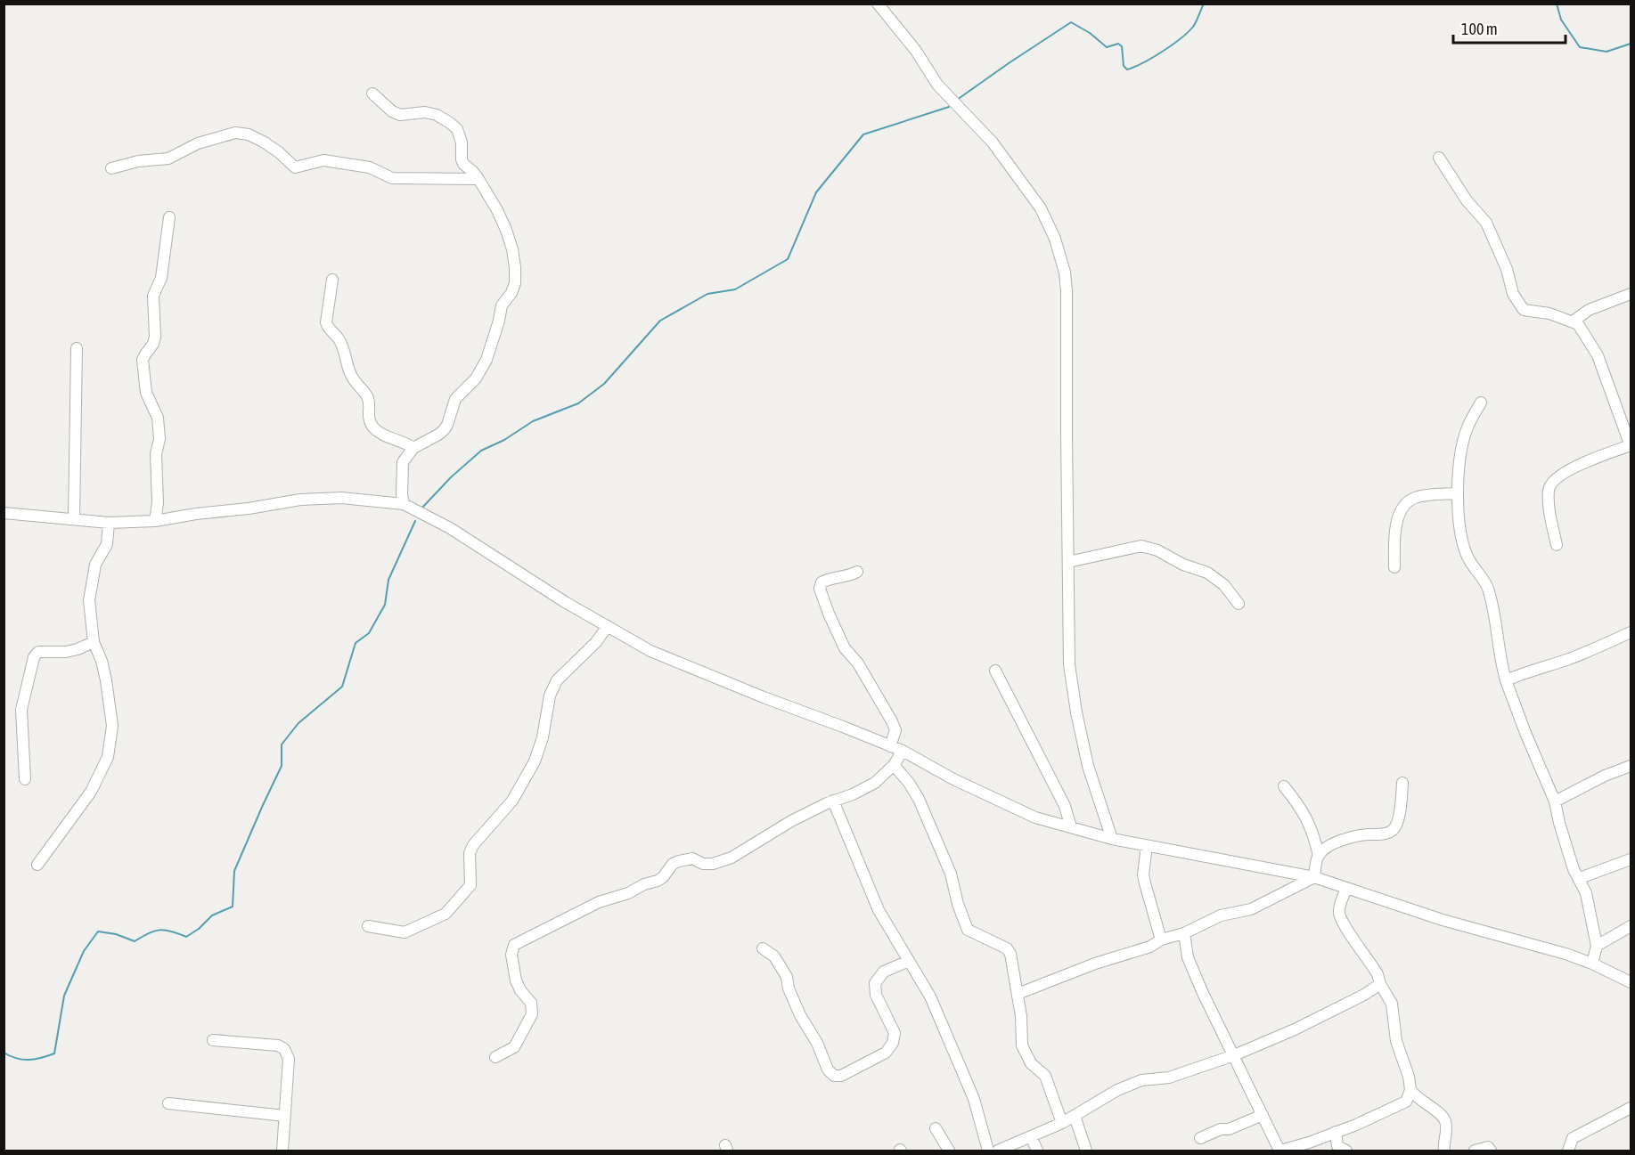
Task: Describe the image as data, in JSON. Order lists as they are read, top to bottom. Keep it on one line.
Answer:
{"scale_bar":"100 m"}
